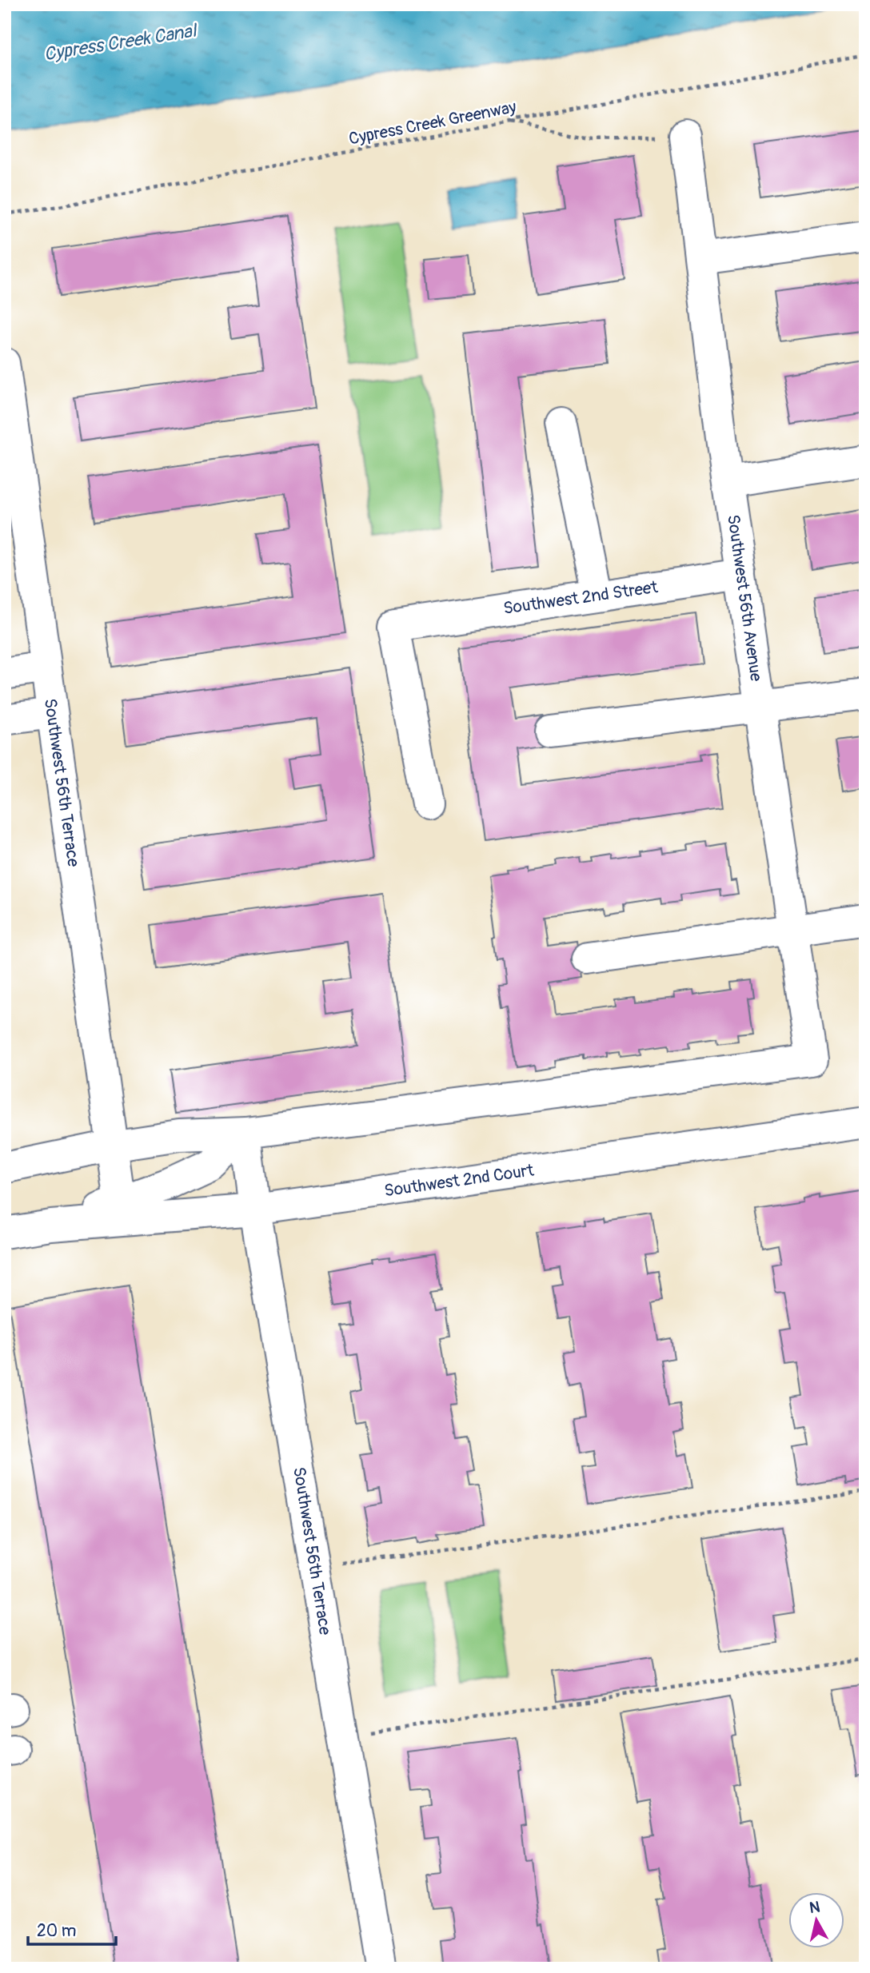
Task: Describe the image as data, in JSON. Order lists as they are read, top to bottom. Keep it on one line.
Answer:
{"streets":{"street":["Southwest 2nd Street","Southwest 56th Avenue","Southwest 56th Terrace","Southwest 2nd Court"],"path":["Cypress Creek Greenway"]},"crossings":[["Southwest 2nd Street","Southwest 56th Avenue"],["Southwest 56th Avenue","Southwest 56th Terrace"],["Southwest 56th Avenue","Southwest 2nd Court"],["Southwest 56th Terrace","Southwest 2nd Court"]],"water":["Cypress Creek Canal"],"scale_bar":"20 m","north":"top"}
